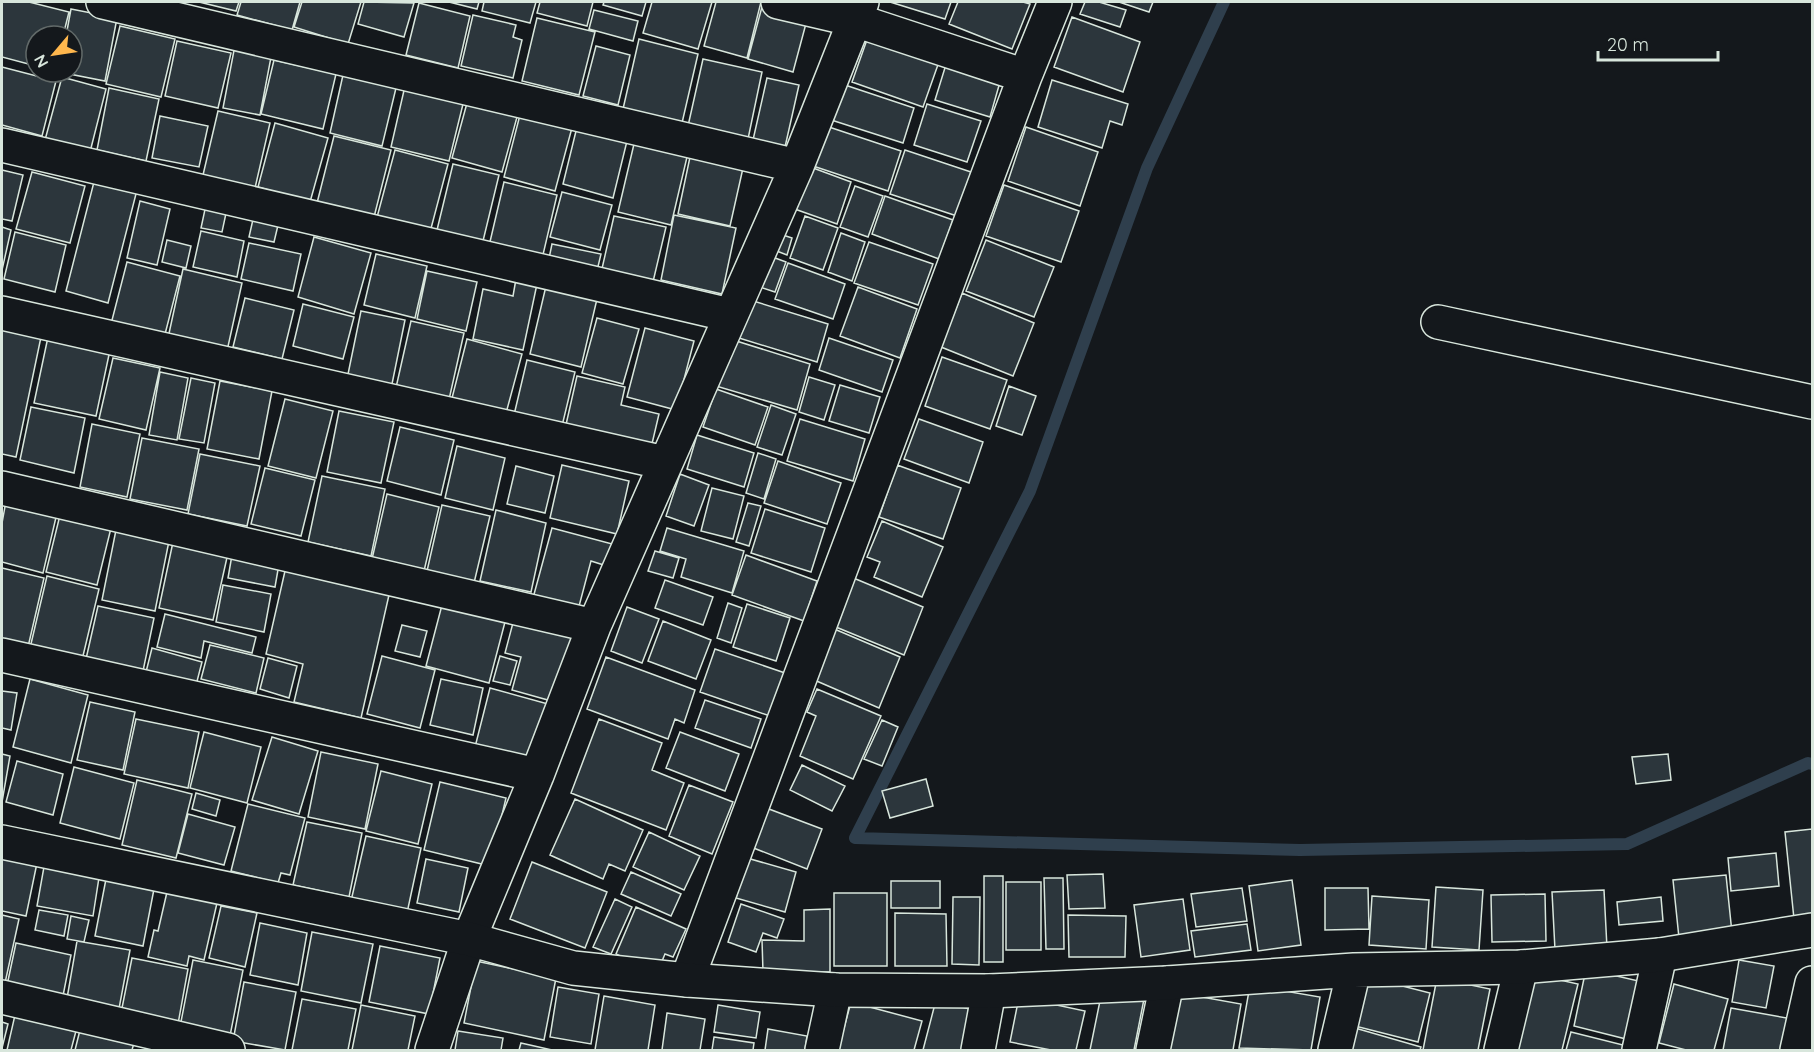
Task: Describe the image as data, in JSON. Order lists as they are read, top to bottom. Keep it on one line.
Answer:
{"scale_bar":"20 m","north":"bottom left"}
